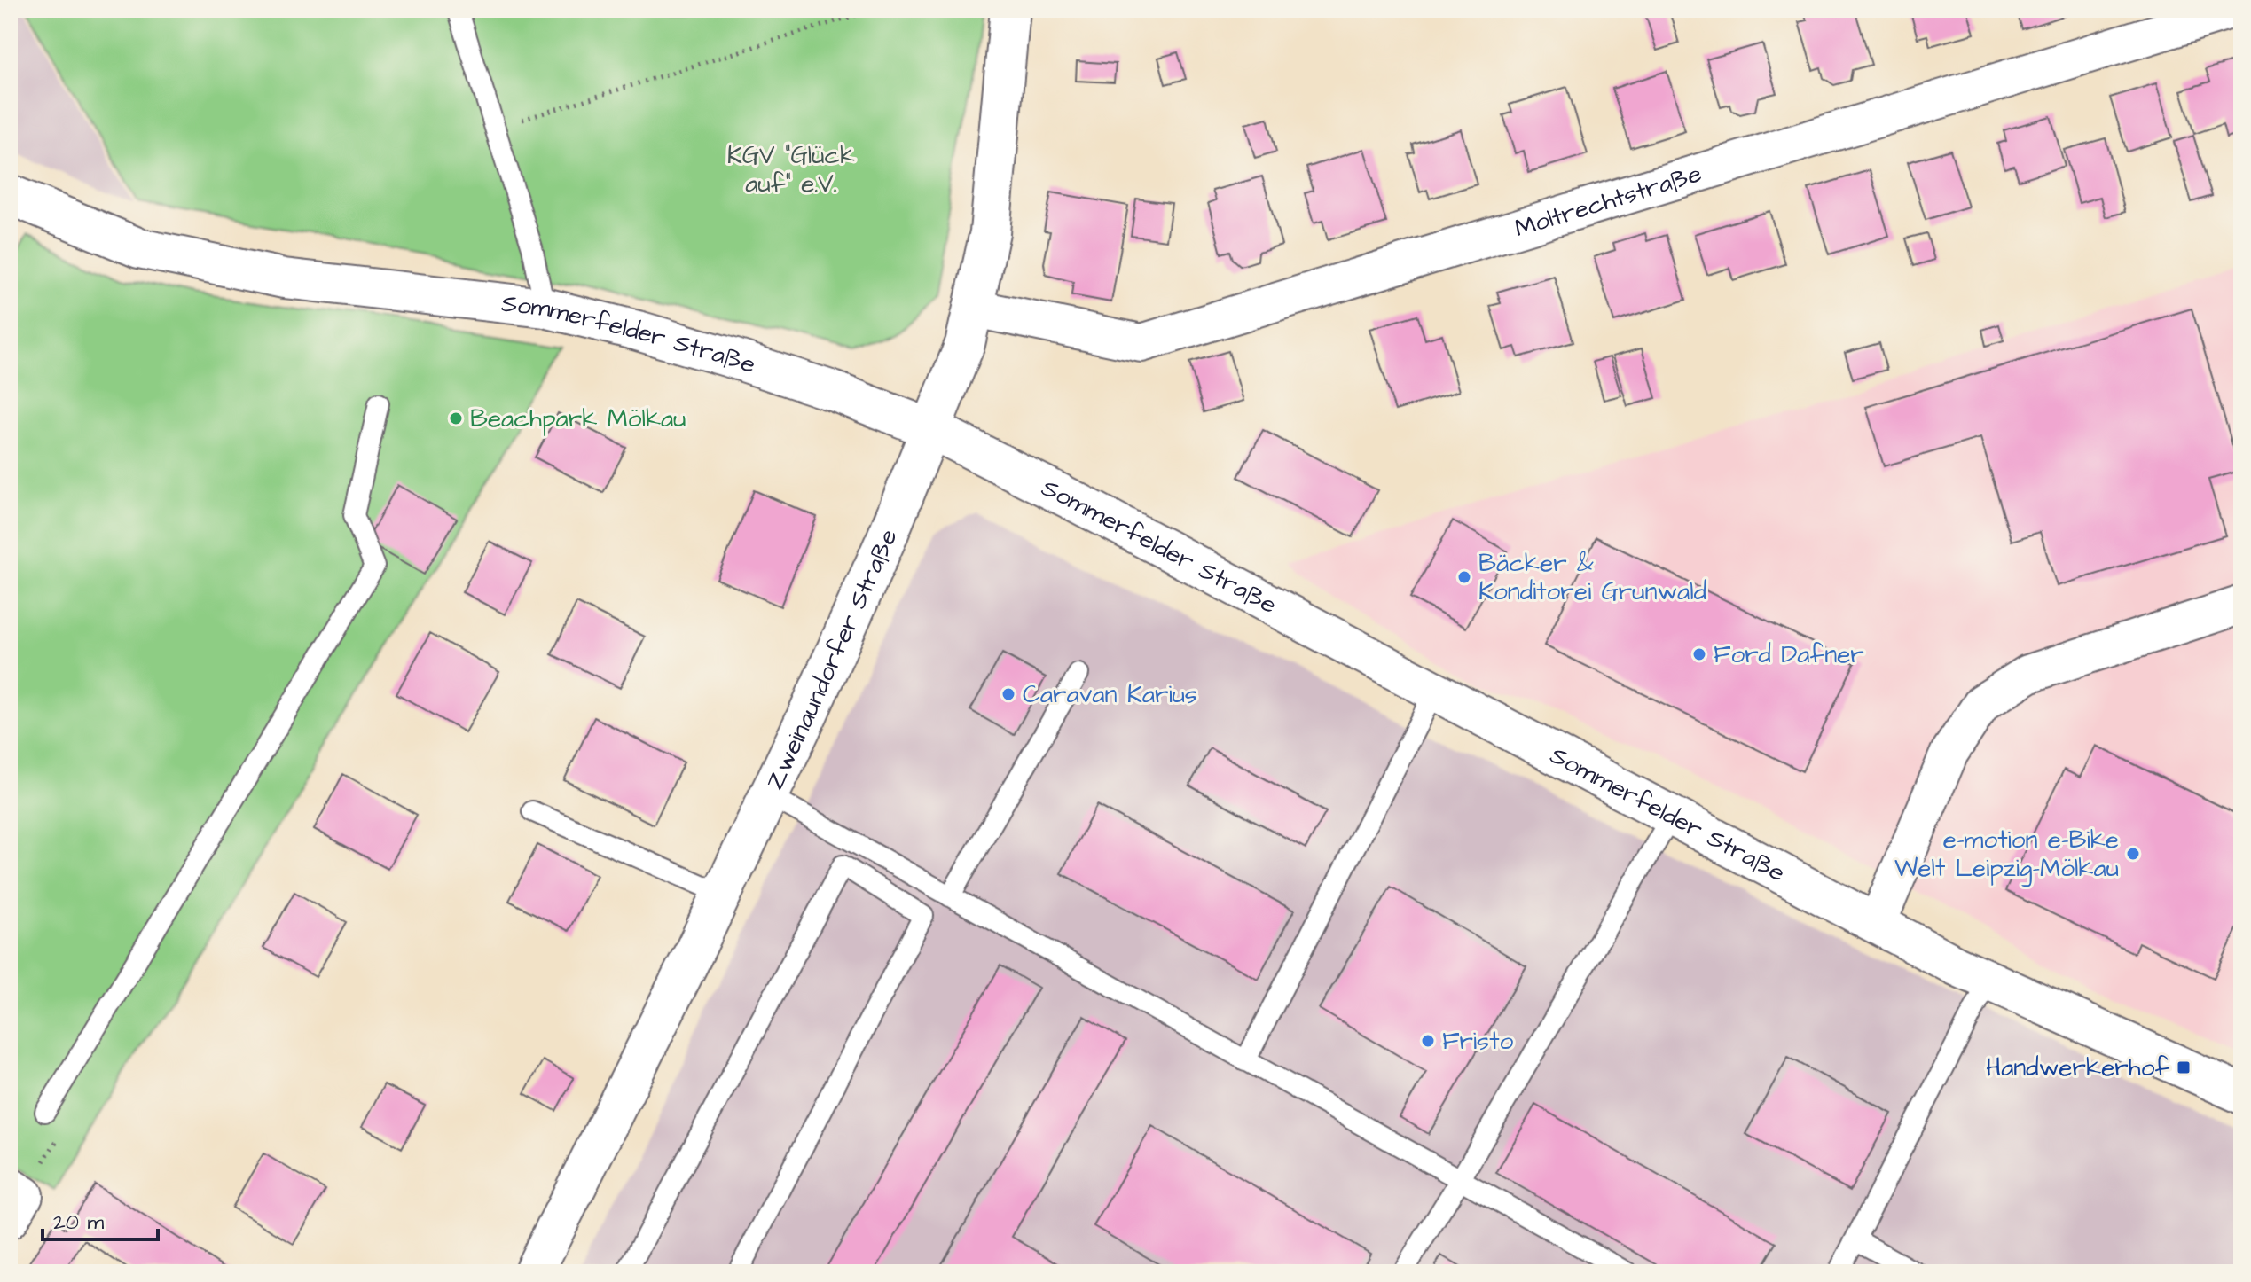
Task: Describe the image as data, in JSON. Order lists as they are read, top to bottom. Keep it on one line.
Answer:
{"streets":{"main road":["Sommerfelder Straße","Zweinaundorfer Straße"],"street":["Moltrechtstraße"]},"crossings":[["Moltrechtstraße","Zweinaundorfer Straße"],["Sommerfelder Straße","Zweinaundorfer Straße"]],"parks":["KGV \"Glück auf\" e.V."],"places":{"other":["Beachpark Mölkau","Bäcker & Konditorei Grunwald","Ford Dafner","Caravan Karius","e-motion e-Bike Welt Leipzig-Mölkau","Fristo"],"transit":["Handwerkerhof"]},"scale_bar":"20 m"}
